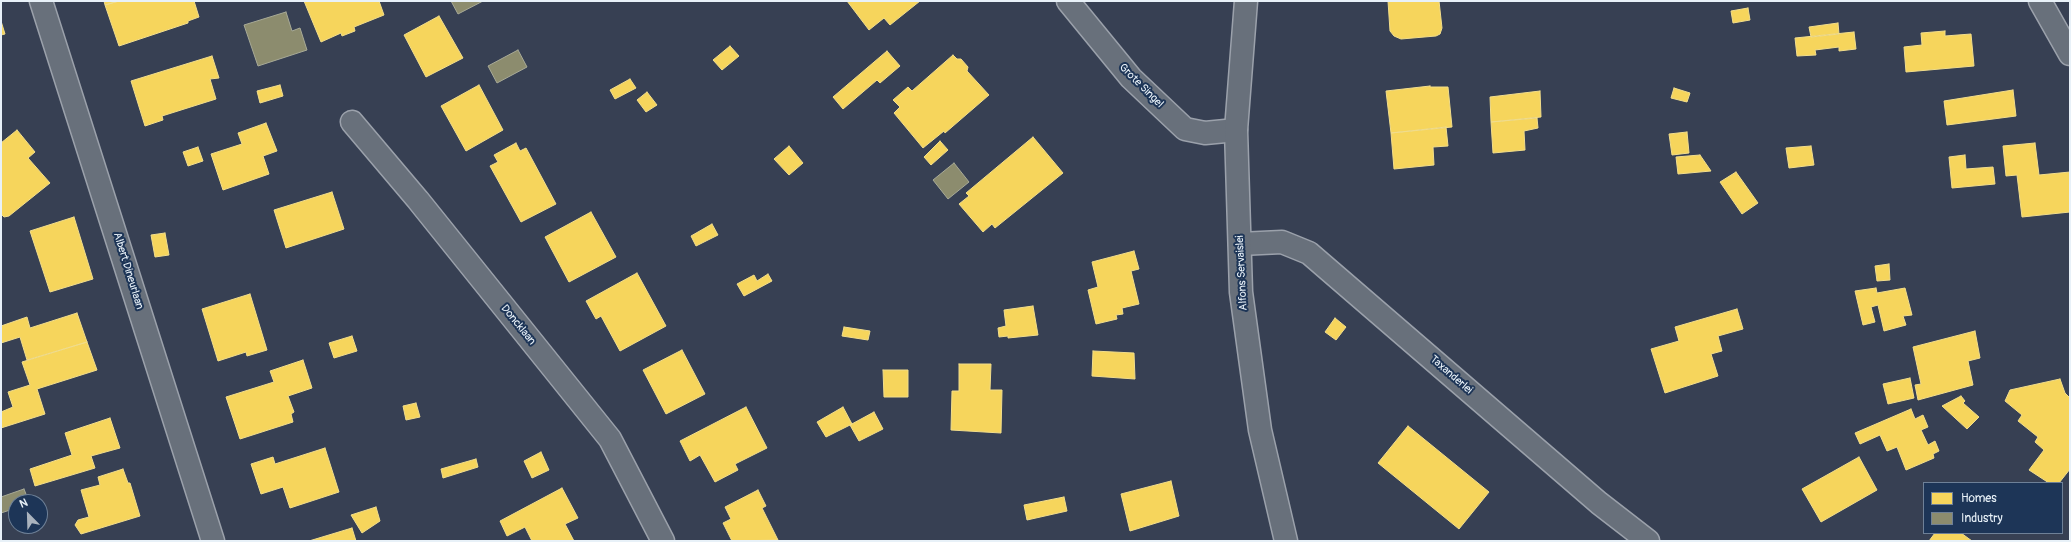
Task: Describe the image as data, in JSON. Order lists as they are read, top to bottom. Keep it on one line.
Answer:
{"streets":{"street":["Grote Singel","Albert Dineurlaan","Alfons Servaislei","Doncklaan","Taxanderlei"]},"crossings":[["Grote Singel","Alfons Servaislei"],["Alfons Servaislei","Taxanderlei"]],"legend":["Homes","Industry"],"north":"top left"}
